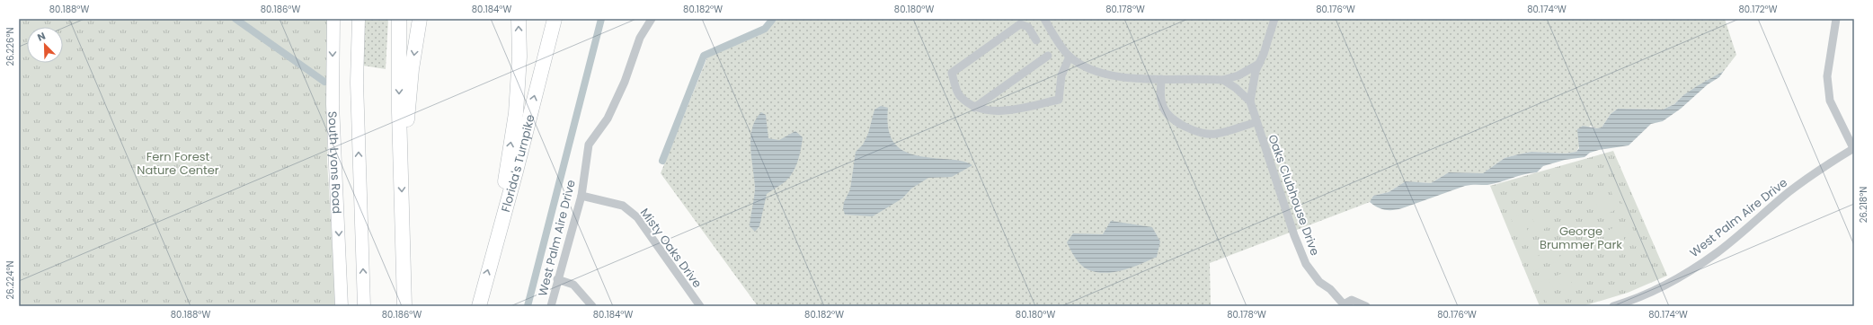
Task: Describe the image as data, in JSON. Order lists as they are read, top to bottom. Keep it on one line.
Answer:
{"streets":{"highway":["Florida's Turnpike"],"main road":["South Lyons Road"],"street":["Oaks Clubhouse Drive","West Palm Aire Drive","Misty Oaks Drive"]},"crossings":[["West Palm Aire Drive","Misty Oaks Drive"]],"parks":["Fern Forest Nature Center","George Brummer Park"],"north":"top left","coordinates":["80.188°W","80.186°W","80.184°W","80.182°W","80.180°W","80.178°W","80.176°W","80.174°W","80.172°W","26.226°N","26.218°N","26.224°N"]}
